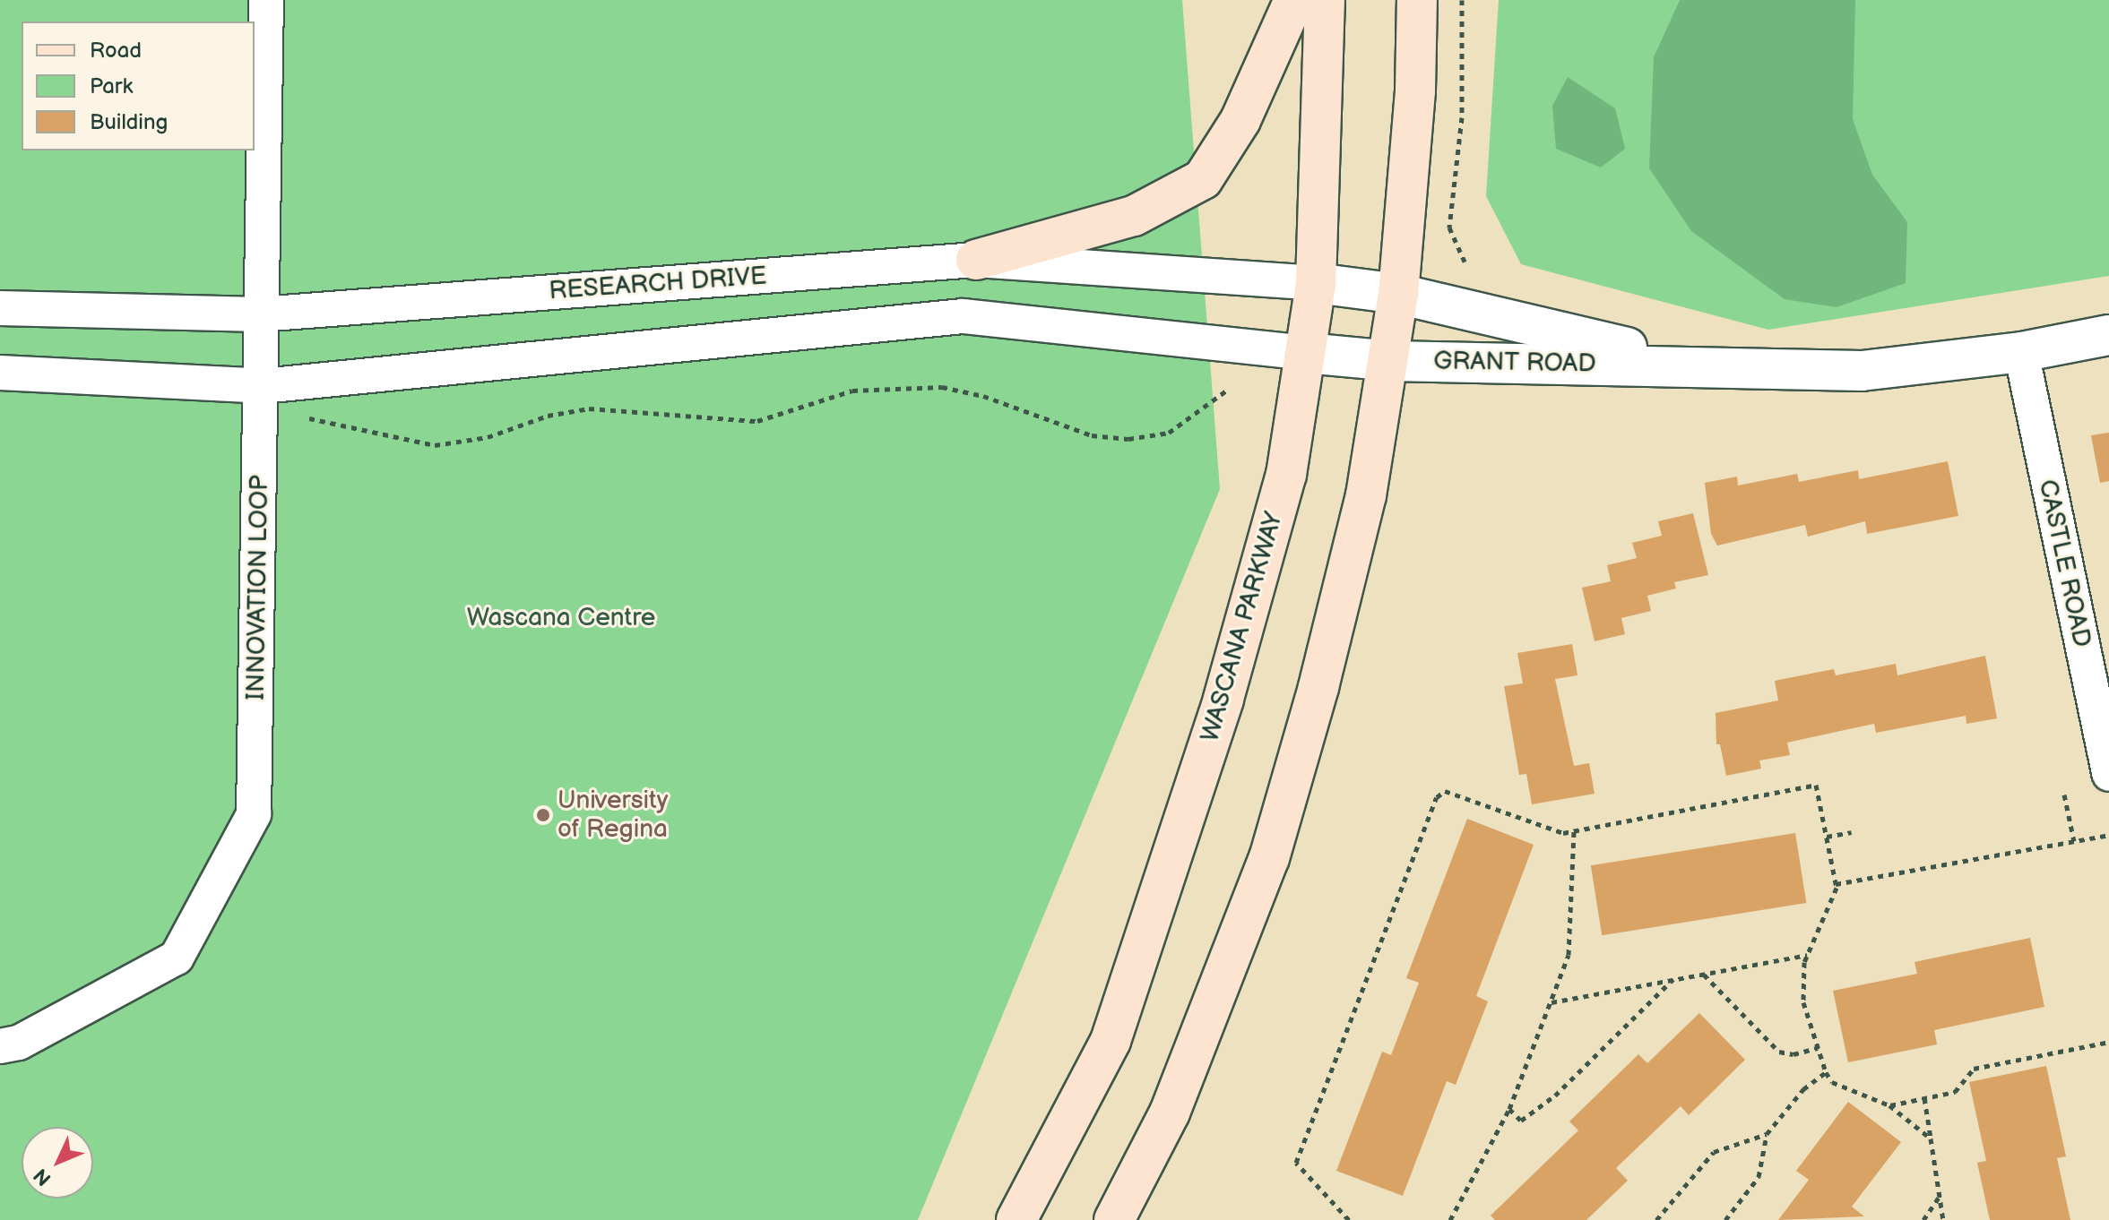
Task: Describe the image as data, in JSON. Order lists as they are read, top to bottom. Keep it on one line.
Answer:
{"streets":{"main road":["WASCANA PARKWAY"],"street":["RESEARCH DRIVE","GRANT ROAD","CASTLE ROAD","INNOVATION LOOP"]},"crossings":[["RESEARCH DRIVE","GRANT ROAD"],["RESEARCH DRIVE","INNOVATION LOOP"],["RESEARCH DRIVE","WASCANA PARKWAY"],["GRANT ROAD","CASTLE ROAD"],["GRANT ROAD","WASCANA PARKWAY"]],"parks":["Wascana Centre"],"places":["University of Regina"],"legend":["Road","Park","Building"],"north":"bottom left"}
